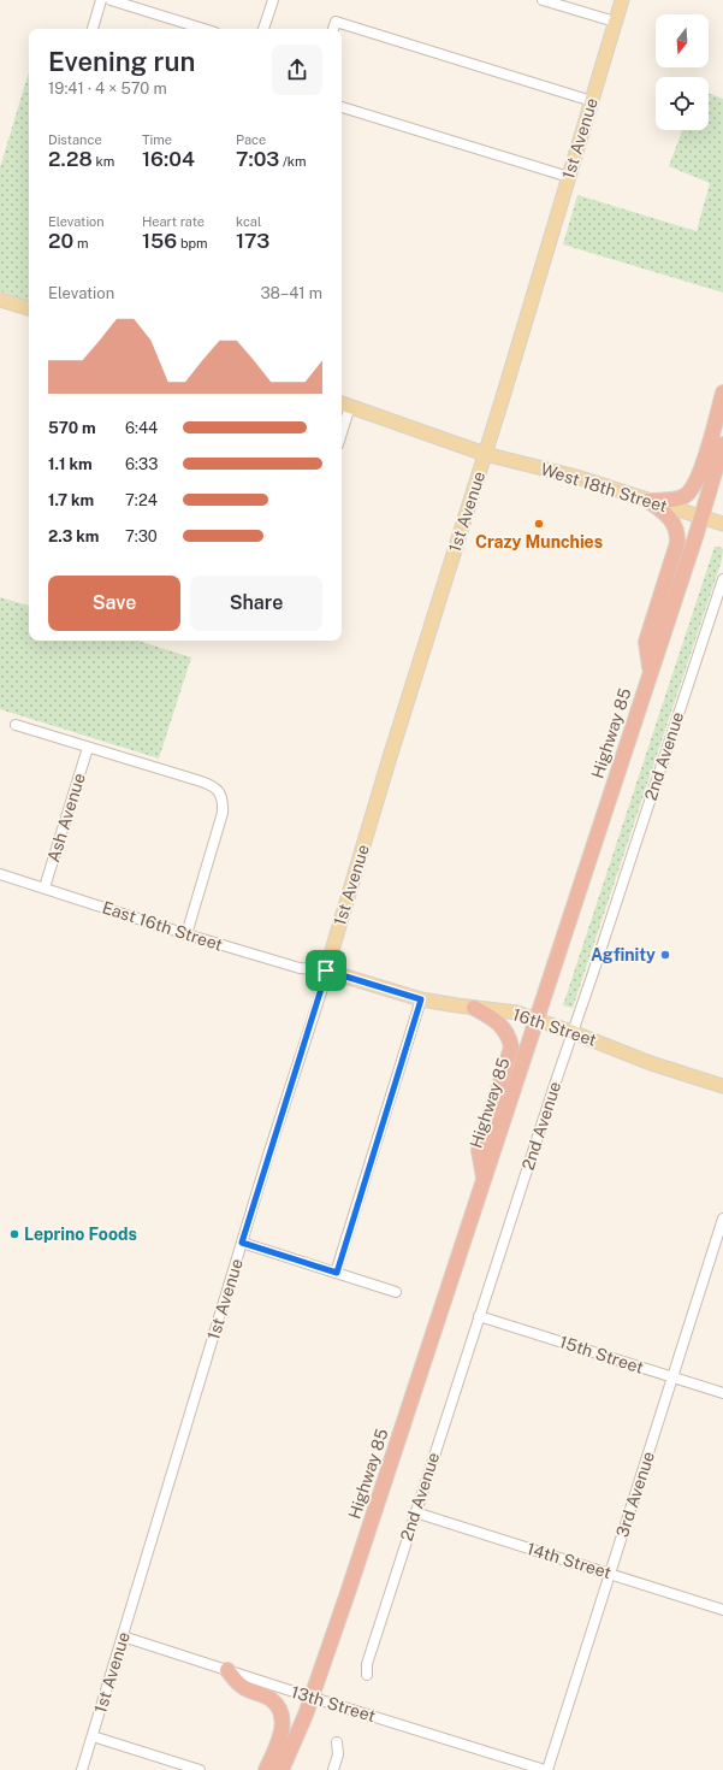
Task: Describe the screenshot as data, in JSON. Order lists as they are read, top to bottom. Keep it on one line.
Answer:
{"streets":{"highway":["Highway 85"],"main road":["1st Avenue","West 18th Street","16th Street"],"street":["2nd Avenue","Ash Avenue","East 16th Street","15th Street","3rd Avenue","14th Street","13th Street"]},"crossings":[["1st Avenue","West 18th Street"],["1st Avenue","East 16th Street"],["1st Avenue","16th Street"],["1st Avenue","13th Street"],["West 18th Street","Highway 85"],["Highway 85","16th Street"],["Highway 85","13th Street"],["2nd Avenue","16th Street"],["2nd Avenue","15th Street"],["2nd Avenue","14th Street"],["Ash Avenue","East 16th Street"],["East 16th Street","16th Street"],["15th Street","3rd Avenue"],["3rd Avenue","14th Street"],["3rd Avenue","13th Street"]],"places":["Crazy Munchies","Agfinity","Leprino Foods"],"north":"bottom","page":{"heading":["Evening run","19:41 · 4 × 570 m"],"stats":[["Distance","2.28 km"],["Time","16:04"],["Pace","7:03 /km"],["Elevation","20 m"],["Heart rate","156 bpm"],["kcal","173"]],"chart":["Elevation","38–41 m"],"list":[{"name":"570 m","note":"6:44"},{"name":"1.1 km","note":"6:33"},{"name":"1.7 km","note":"7:24"},{"name":"2.3 km","note":"7:30"}],"buttons":["Save","Share"]}}
